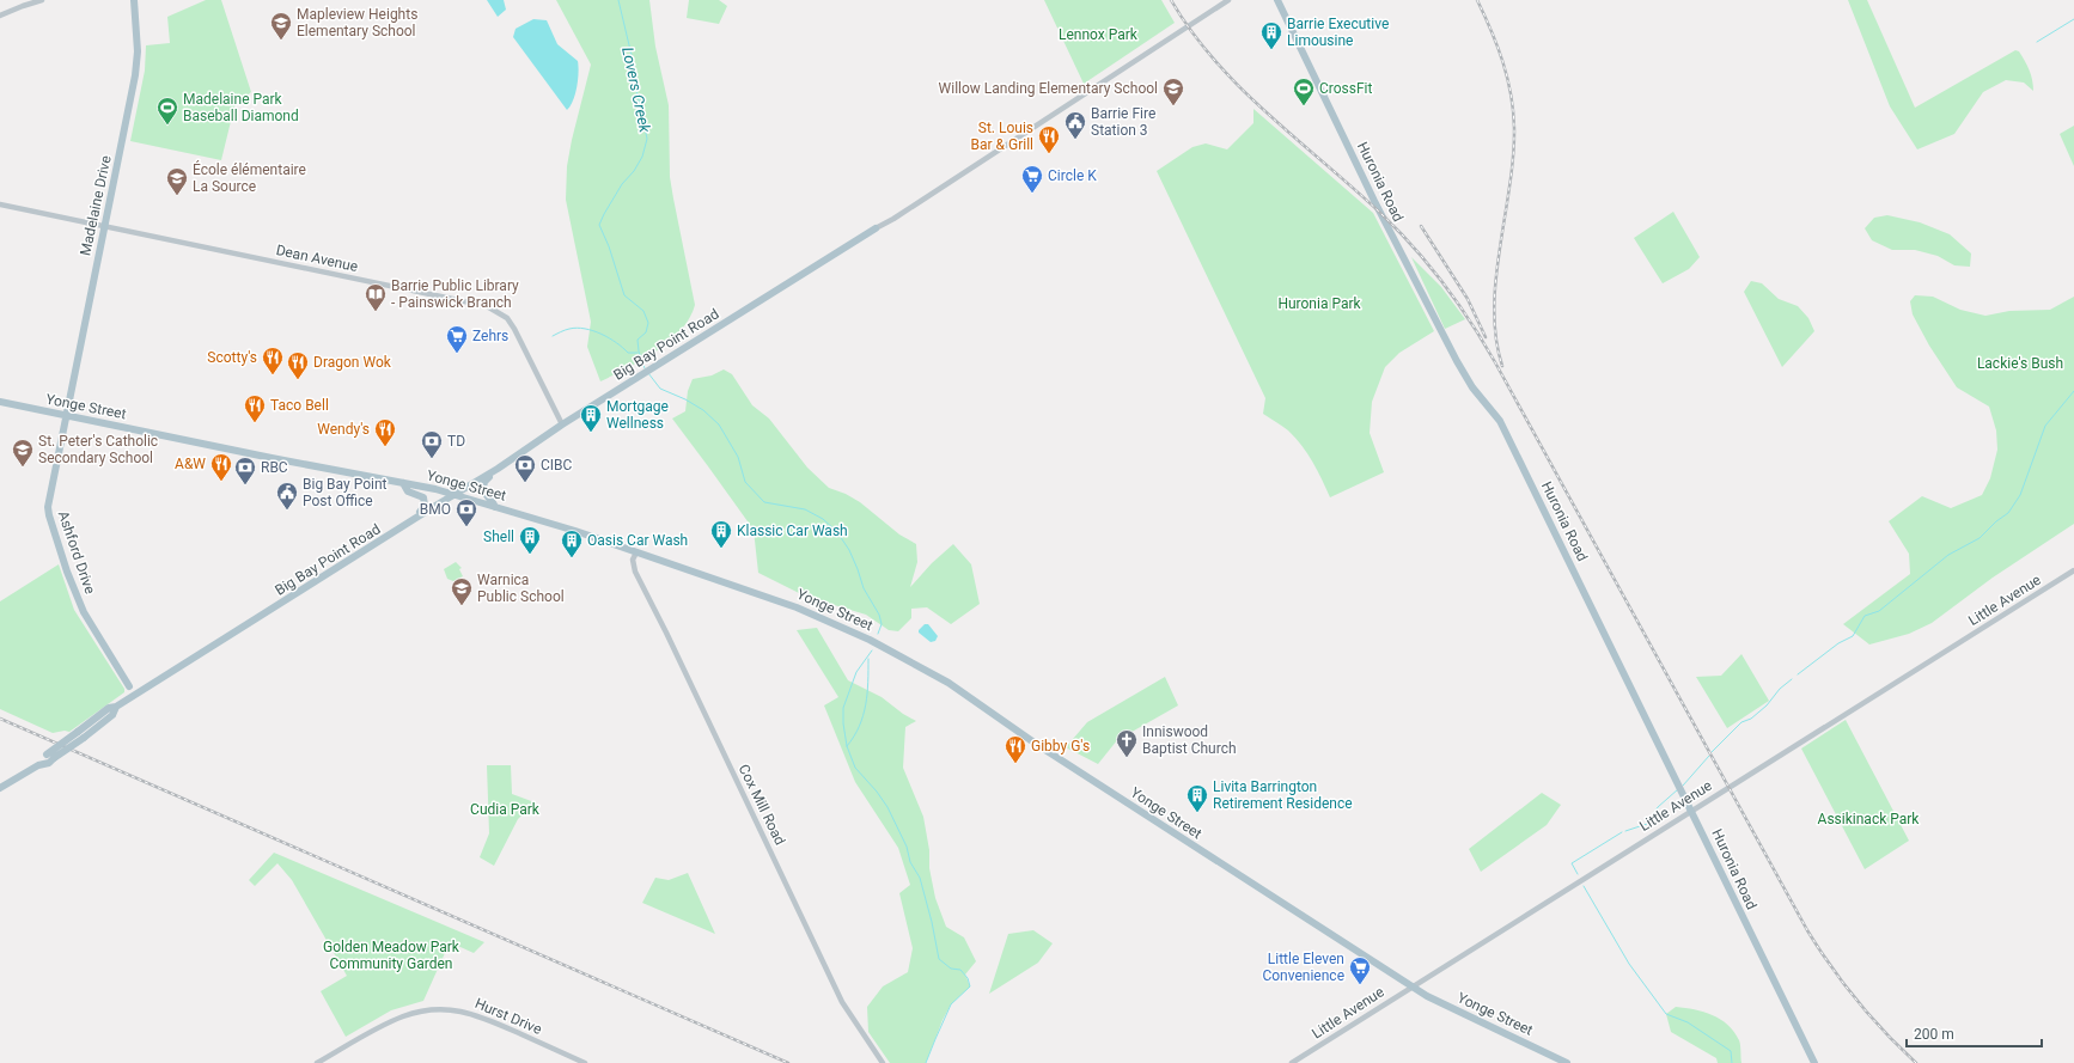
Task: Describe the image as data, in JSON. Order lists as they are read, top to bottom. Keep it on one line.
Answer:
{"streets":{"main road":["Huronia Road","Madelaine Drive","Big Bay Point Road","Yonge Street","Ashford Drive"],"street":["Dean Avenue","Little Avenue","Cox Mill Road","Hurst Drive"]},"crossings":[["Huronia Road","Little Avenue"],["Madelaine Drive","Dean Avenue"],["Madelaine Drive","Yonge Street"],["Madelaine Drive","Ashford Drive"],["Dean Avenue","Big Bay Point Road"],["Big Bay Point Road","Yonge Street"],["Yonge Street","Ashford Drive"],["Yonge Street","Little Avenue"],["Yonge Street","Cox Mill Road"]],"water":["Lovers Creek"],"parks":["Lennox Park","Huronia Park","Lackie's Bush","Cudia Park","Assikinack Park","Golden Meadow Park Community Garden"],"places":{"school or university":["Mapleview Heights Elementary School","Willow Landing Elementary School","École élémentaire La Source","St. Peter's Catholic Secondary School","Warnica Public School"],"building":["Barrie Executive Limousine","Mortgage Wellness","Klassic Car Wash","Shell","Oasis Car Wash","Livita Barrington Retirement Residence"],"sports":["CrossFit","Madelaine Park Baseball Diamond"],"public building":["Barrie Fire Station 3","Big Bay Point Post Office"],"restaurant":["St. Louis Bar & Grill","Scotty's","Dragon Wok","Taco Bell","Wendy's","A&W","Gibby G's"],"supermarket":["Circle K","Zehrs","Little Eleven Convenience"],"library":["Barrie Public Library - Painswick Branch"],"bank":["TD","CIBC","RBC","BMO"],"church":["Inniswood Baptist Church"]},"scale_bar":"200 m"}
